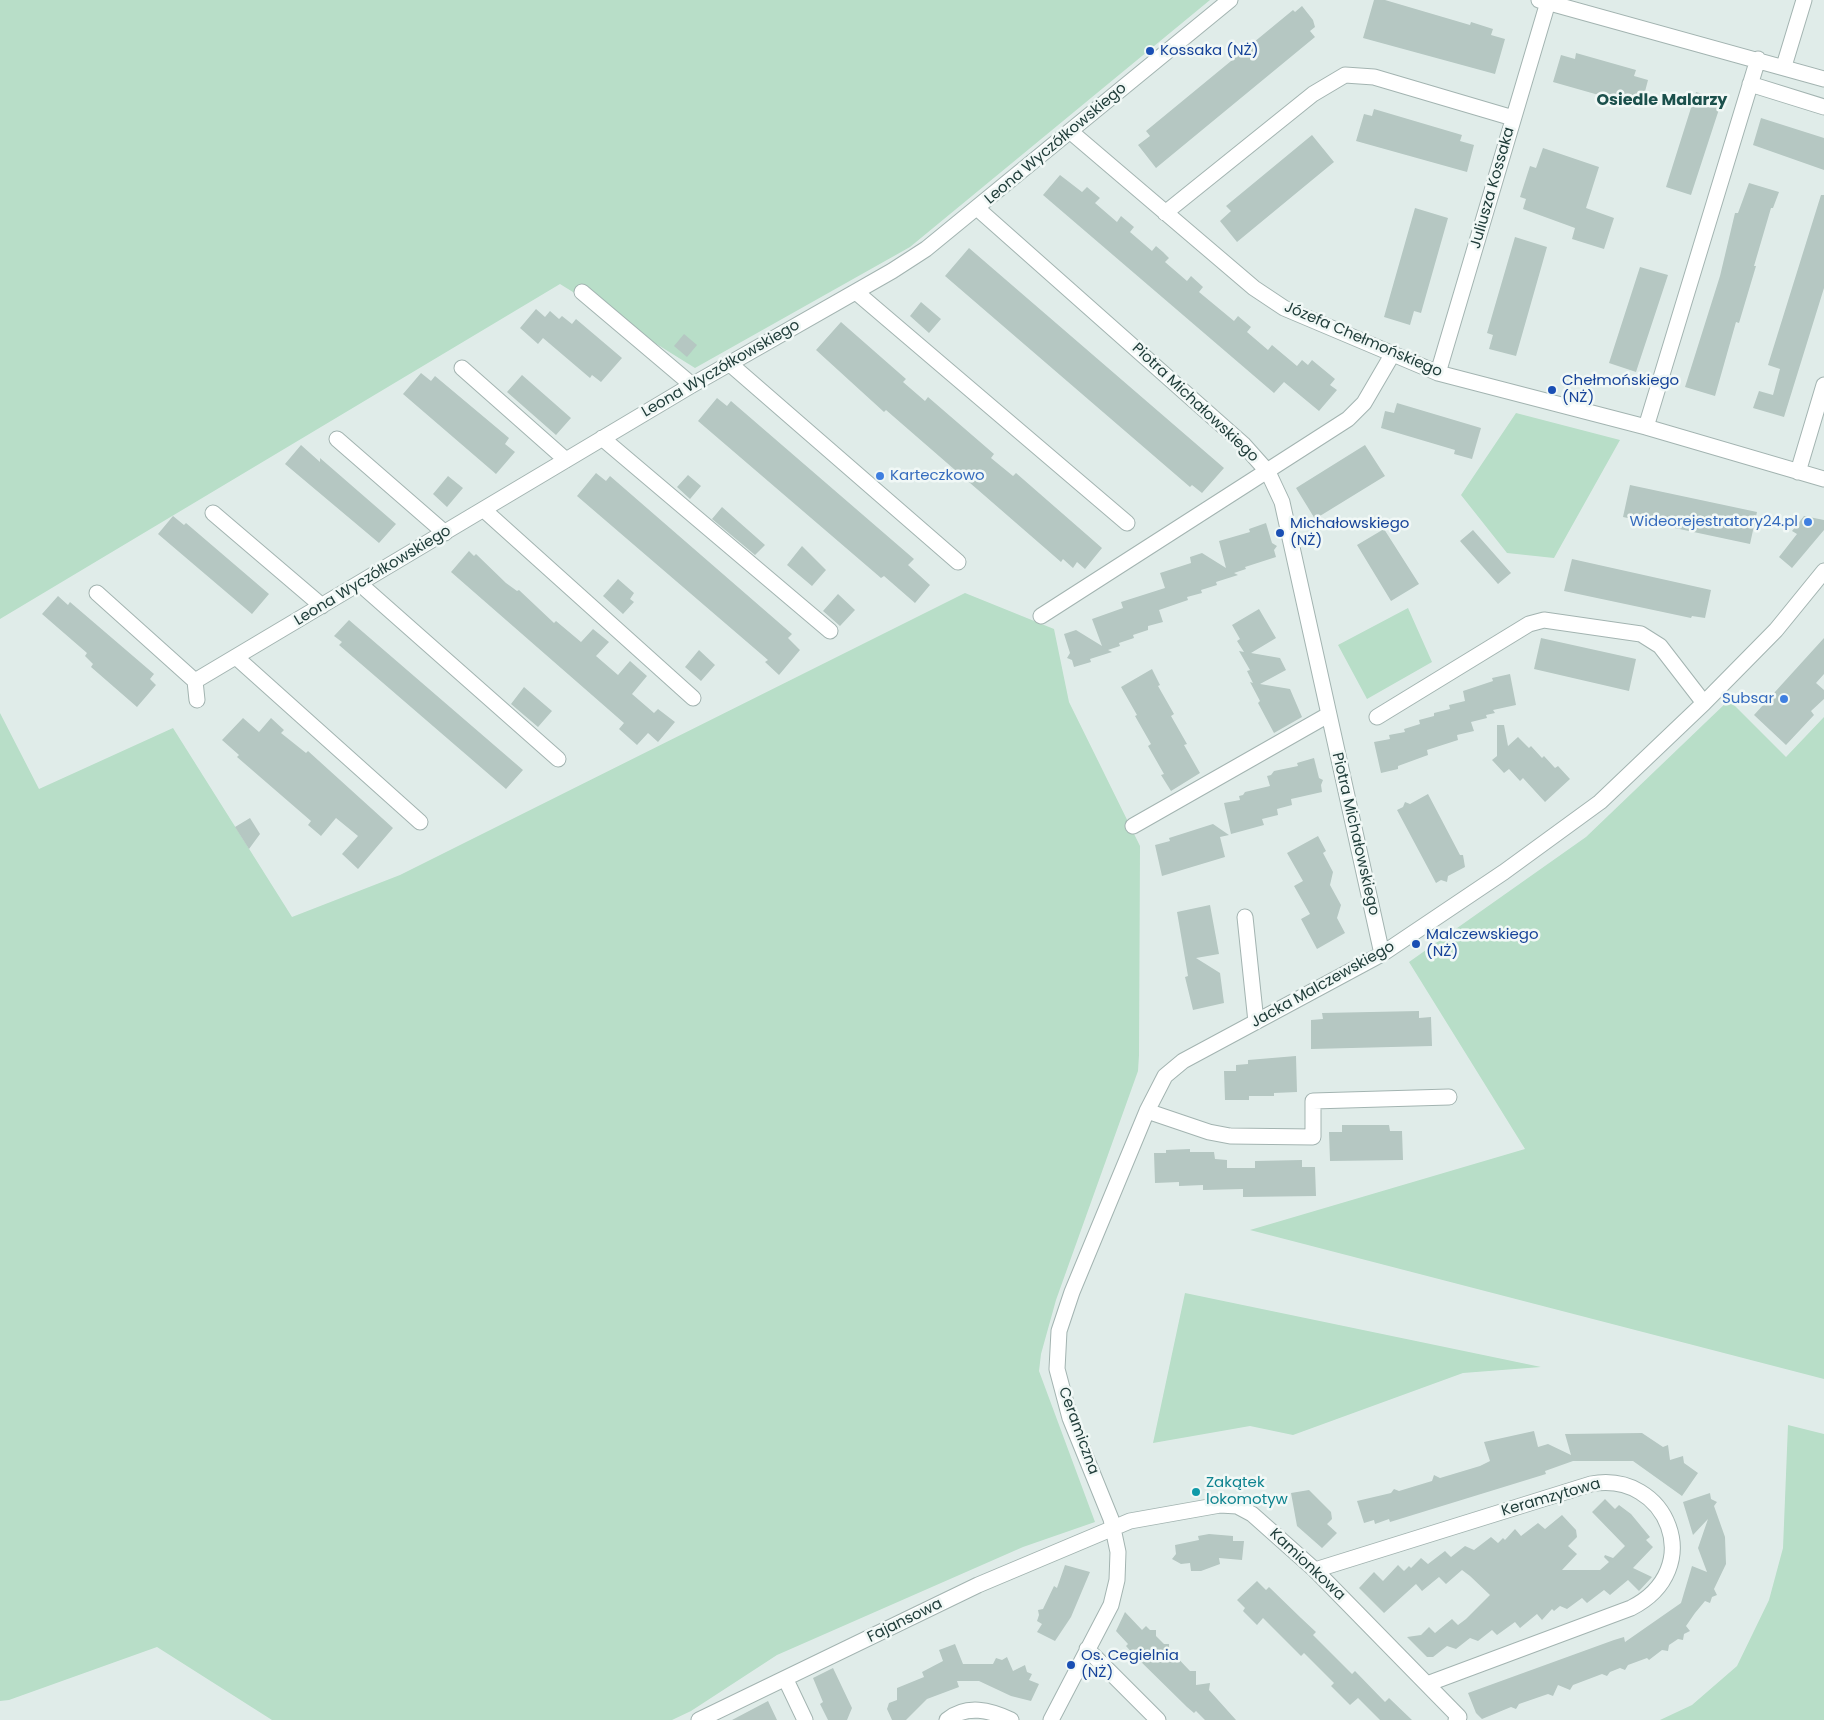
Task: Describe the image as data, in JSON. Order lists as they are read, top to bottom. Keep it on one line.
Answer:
{"streets":{"street":["Leona Wyczółkowskiego","Juliusza Kossaka","Józefa Chełmońskiego","Piotra Michałowskiego","Jacka Malczewskiego","Ceramiczna","Keramzytowa","Kamionkowa","Fajansowa"]},"crossings":[["Leona Wyczółkowskiego","Józefa Chełmońskiego"],["Leona Wyczółkowskiego","Piotra Michałowskiego"],["Juliusza Kossaka","Józefa Chełmońskiego"],["Piotra Michałowskiego","Jacka Malczewskiego"],["Jacka Malczewskiego","Ceramiczna"],["Ceramiczna","Kamionkowa"],["Ceramiczna","Fajansowa"],["Keramzytowa","Kamionkowa"],["Kamionkowa","Fajansowa"]],"districts":["Osiedle Malarzy"],"places":["Kossaka (NŻ)","Chełmońskiego (NŻ)","Karteczkowo","Wideorejestratory24.pl","Michałowskiego (NŻ)","Subsar","Malczewskiego (NŻ)","Zakątek lokomotyw","Os. Cegielnia (NŻ)"]}
